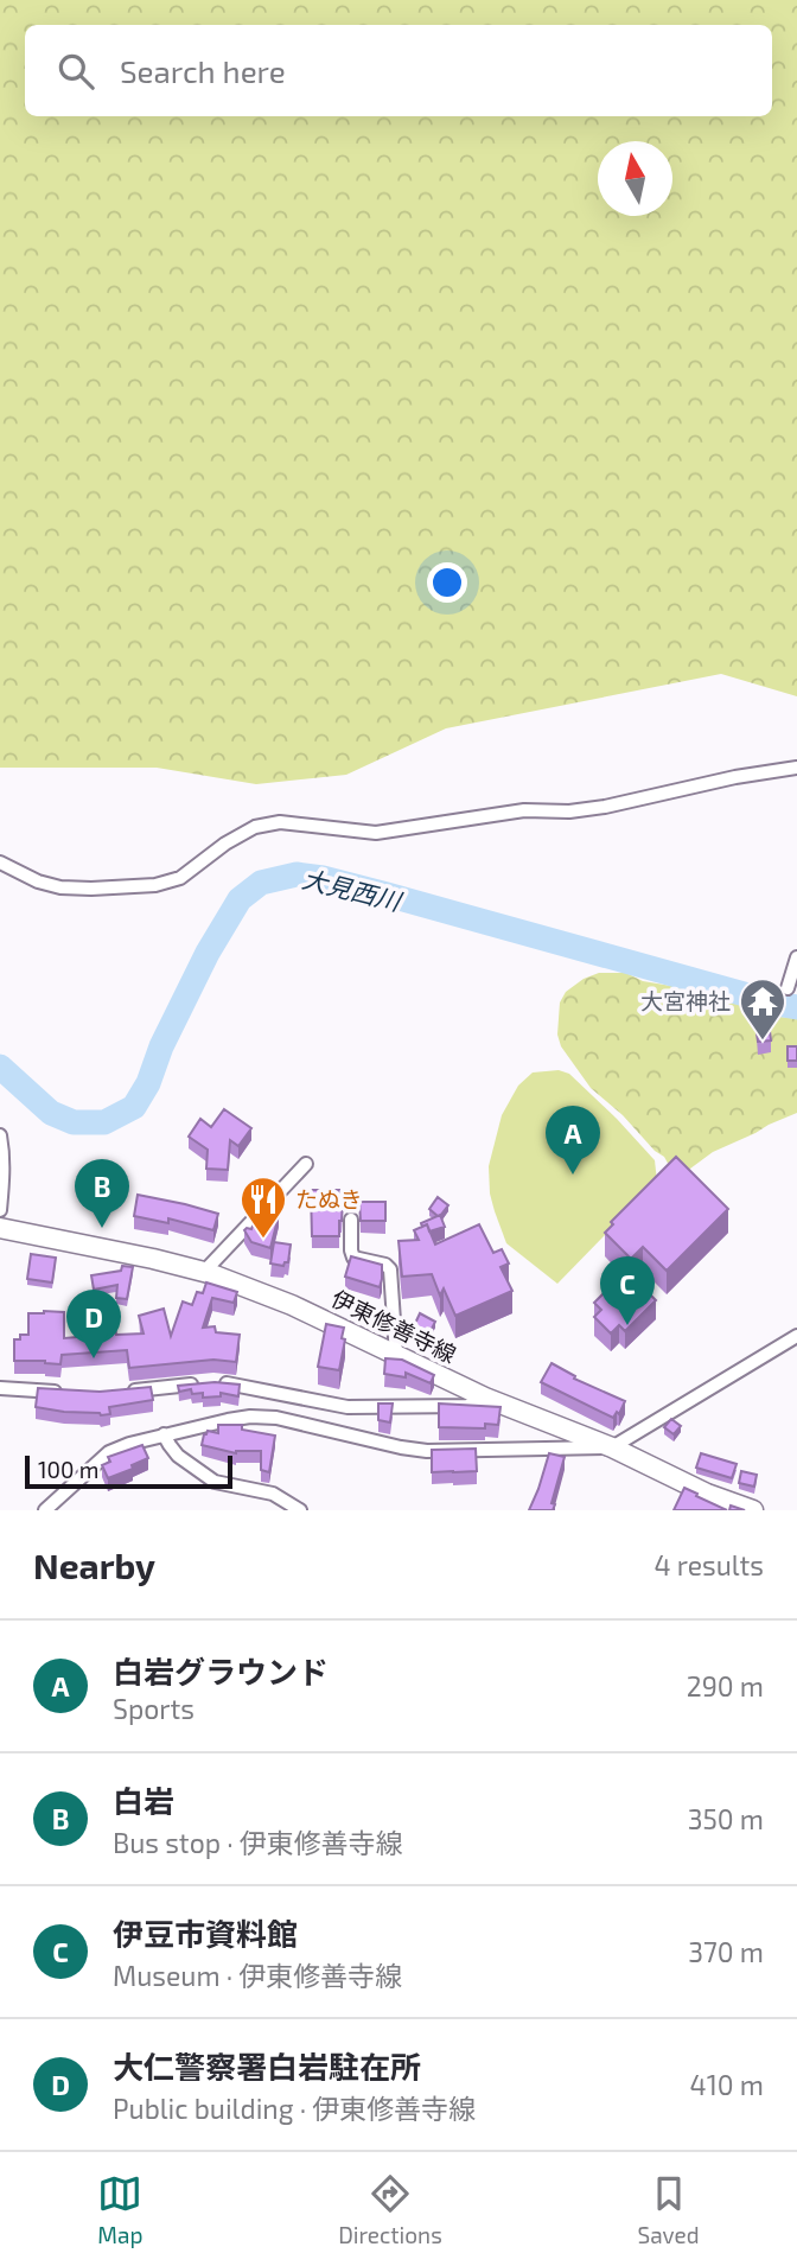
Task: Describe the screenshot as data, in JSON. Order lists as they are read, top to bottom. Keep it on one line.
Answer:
{"streets":{"main road":["伊東修善寺線"]},"water":["大見西川"],"places":{"temple":["大宮神社"],"restaurant":["たぬき"]},"scale_bar":"100 m","north":"top","page":{"search":"Search here","pins":["A","B","C","D"],"scale":"100 m","heading":["Nearby","4 results"],"list":[{"mark":"A","name":"白岩グラウンド","note":"Sports","value":"290 m"},{"mark":"B","name":"白岩","note":"Bus stop · 伊東修善寺線","value":"350 m"},{"mark":"C","name":"伊豆市資料館","note":"Museum · 伊東修善寺線","value":"370 m"},{"mark":"D","name":"大仁警察署白岩駐在所","note":"Public building · 伊東修善寺線","value":"410 m"}],"nav":["Map","Directions","Saved"]}}
